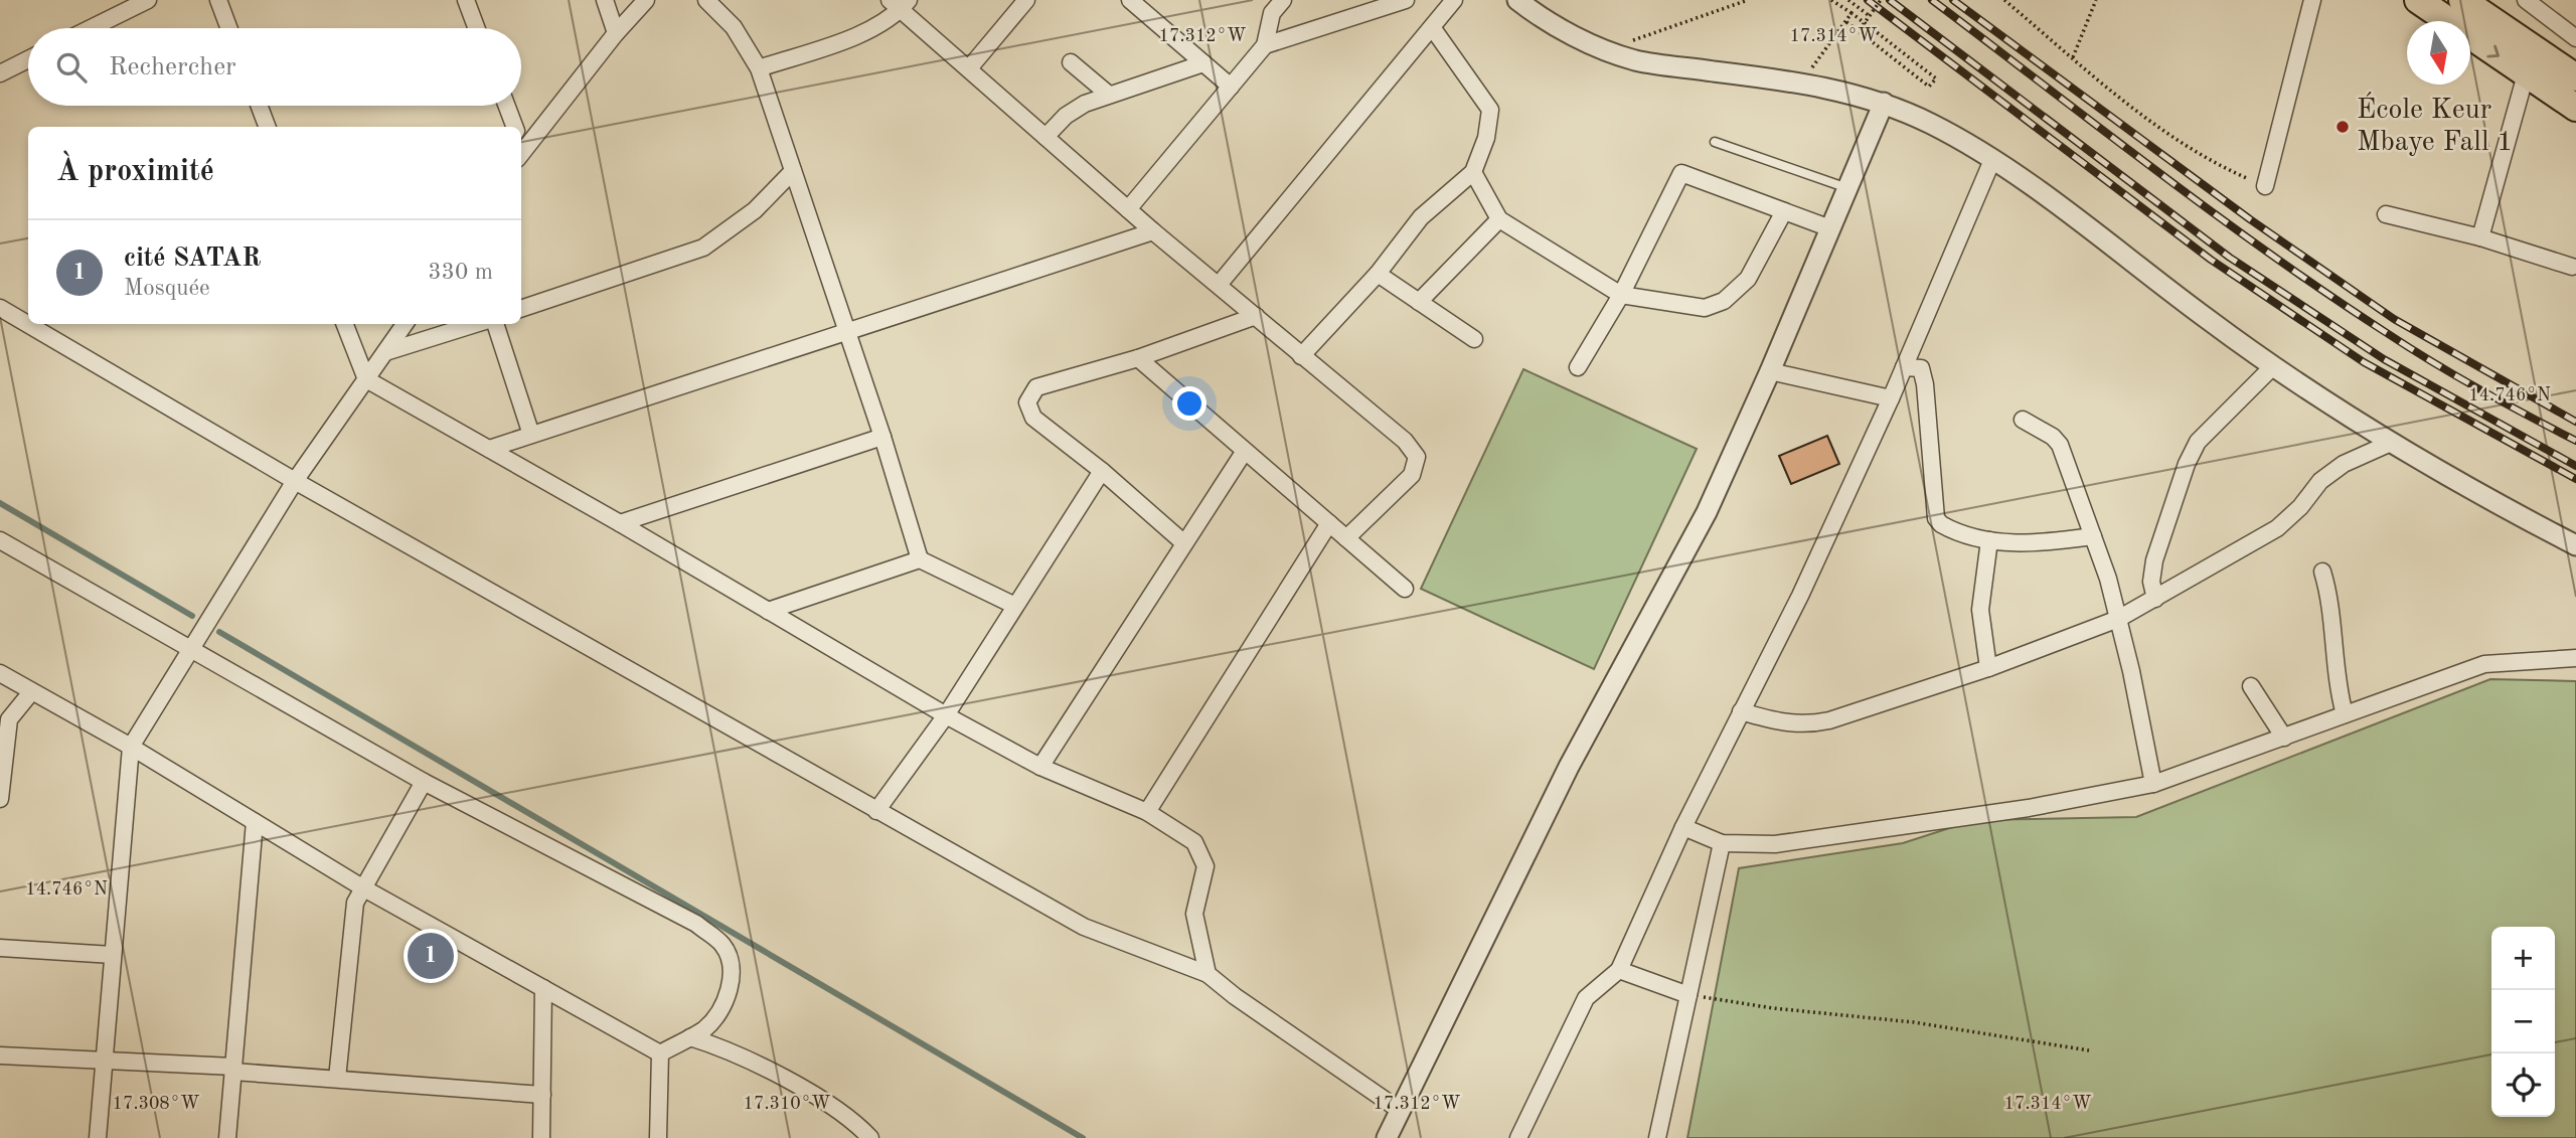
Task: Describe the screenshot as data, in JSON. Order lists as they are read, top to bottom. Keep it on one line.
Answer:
{"places":["École Keur Mbaye Fall 1"],"north":"bottom","page":{"search":"Rechercher","heading":"À proximité","list":[{"mark":"1","name":"cité SATAR","note":"Mosquée","value":"330 m"}],"map_buttons":["+","−"],"pins":"1"},"coordinates":["17.312°W","17.314°W","14.746°N","17.308°W","17.310°W"]}
